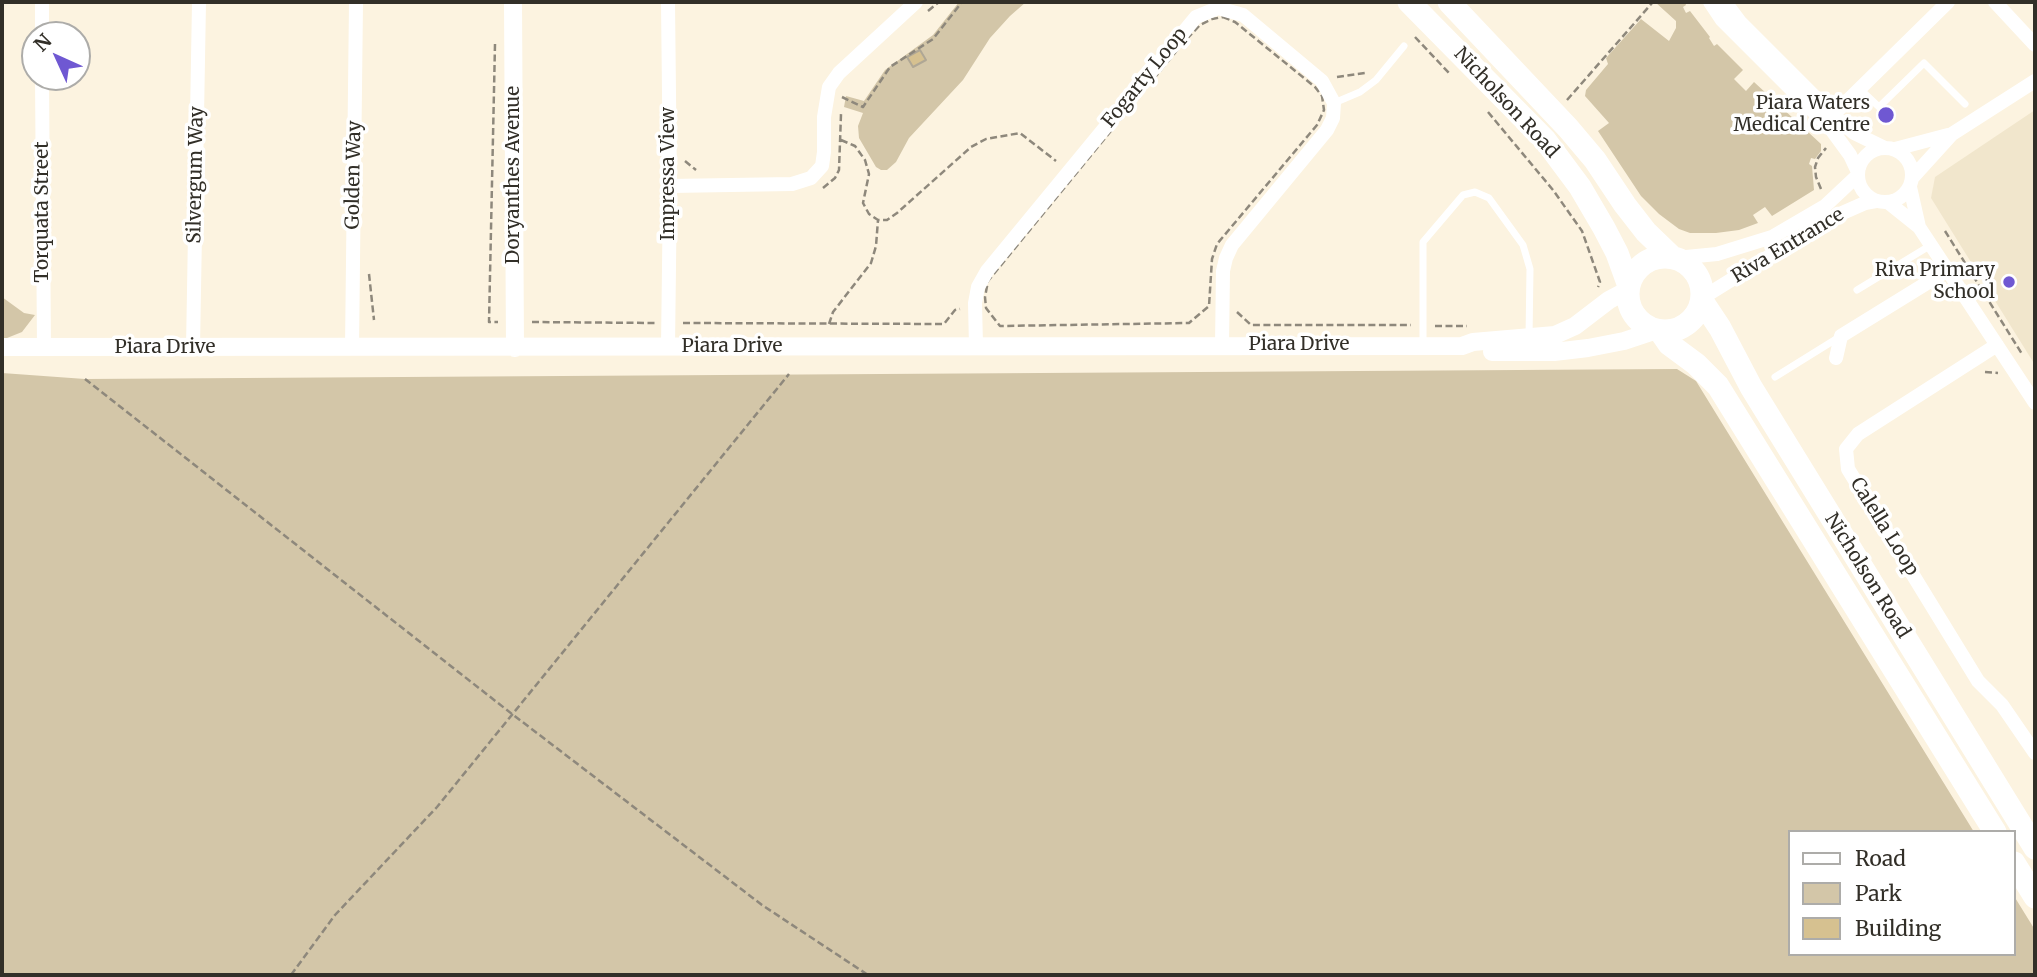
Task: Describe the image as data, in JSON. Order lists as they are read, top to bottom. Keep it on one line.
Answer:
{"streets":{"main road":["Nicholson Road"],"street":["Fogarty Loop","Impressa View","Silvergum Way","Golden Way","Doryanthes Avenue","Torquata Street","Riva Entrance","Piara Drive","Calella Loop"]},"crossings":[["Fogarty Loop","Piara Drive"],["Nicholson Road","Riva Entrance"],["Nicholson Road","Piara Drive"],["Impressa View","Piara Drive"],["Silvergum Way","Piara Drive"],["Golden Way","Piara Drive"],["Doryanthes Avenue","Piara Drive"],["Torquata Street","Piara Drive"],["Riva Entrance","Piara Drive"]],"places":["Piara Waters Medical Centre","Riva Primary School"],"legend":["Road","Park","Building"],"north":"top left"}
